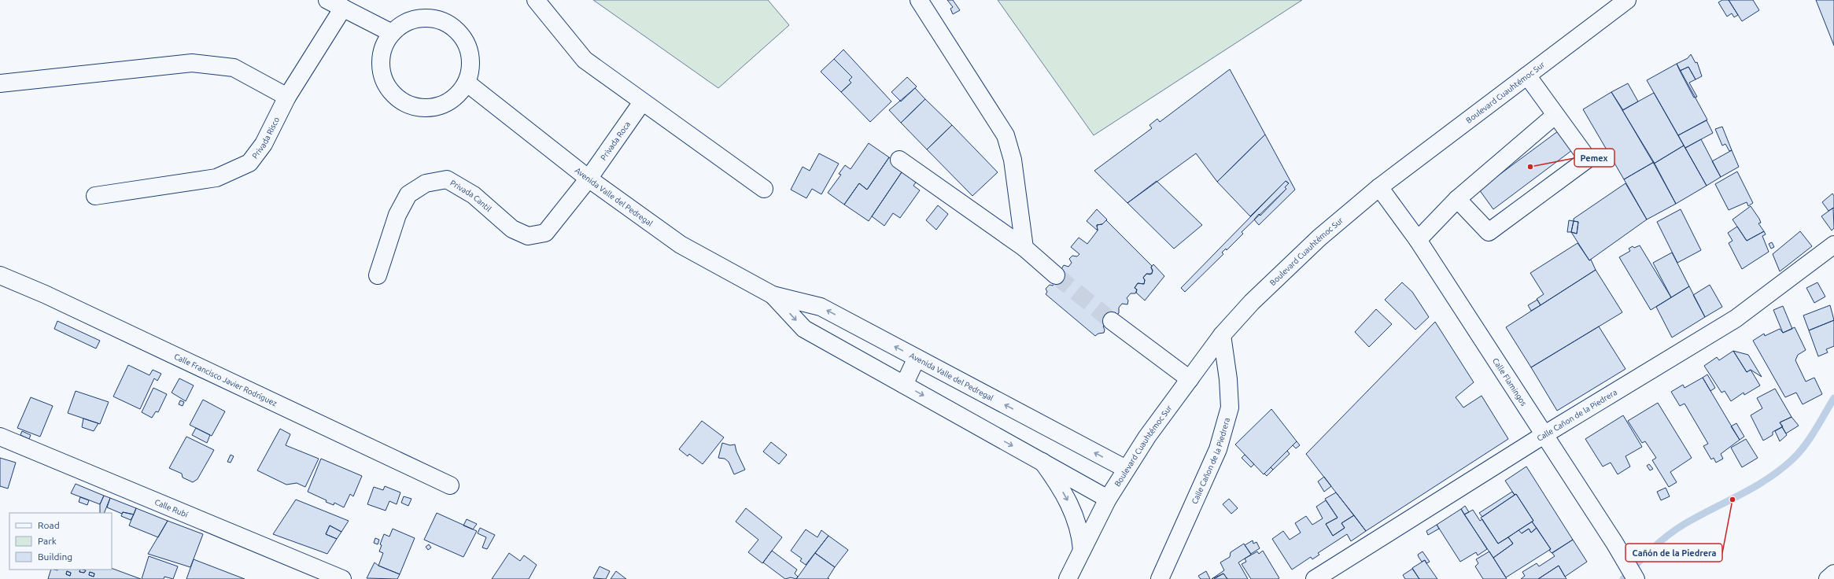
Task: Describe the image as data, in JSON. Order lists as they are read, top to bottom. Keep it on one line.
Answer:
{"streets":{"street":["Boulevard Cuauhtémoc Sur","Privada Risco","Privada Roca","Privada Cantil","Avenida Valle del Pedregal","Calle Francisco Javier Rodríguez","Calle Flamingos","Calle Cañon de la Piedrera","Calle Rubí"]},"crossings":[["Boulevard Cuauhtémoc Sur","Avenida Valle del Pedregal"],["Boulevard Cuauhtémoc Sur","Calle Flamingos"],["Boulevard Cuauhtémoc Sur","Calle Cañon de la Piedrera"],["Privada Roca","Privada Cantil"],["Privada Roca","Avenida Valle del Pedregal"],["Privada Cantil","Avenida Valle del Pedregal"],["Calle Flamingos","Calle Cañon de la Piedrera"]],"places":["Pemex","Cañón de la Piedrera"],"legend":["Road","Park","Building"]}
